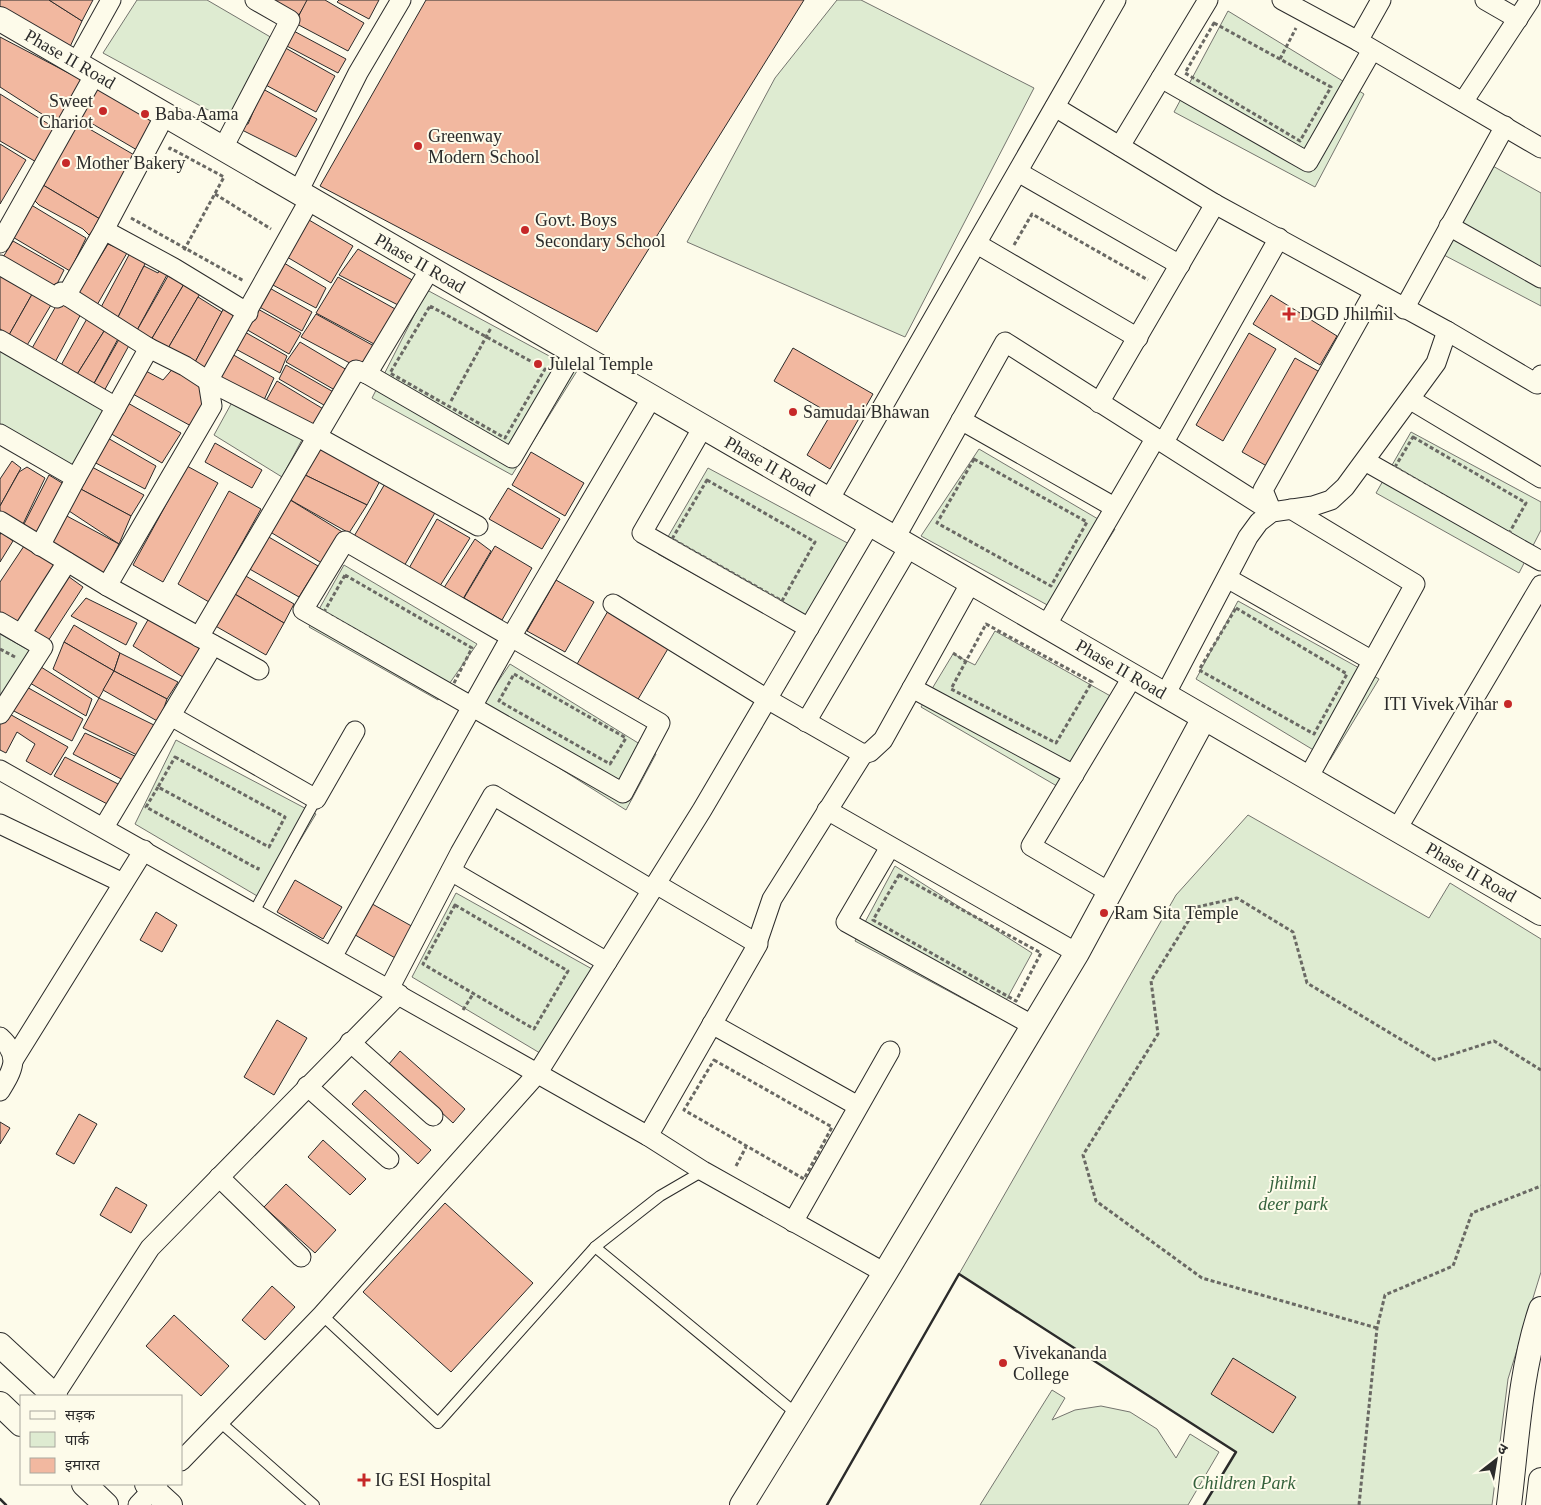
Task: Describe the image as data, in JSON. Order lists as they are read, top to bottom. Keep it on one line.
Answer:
{"streets":{"street":["Phase II Road"]},"parks":["jhilmil deer park","Children Park"],"places":{"other":["Sweet Chariot","Baba Aama","Greenway Modern School","Mother Bakery","Govt. Boys Secondary School","Julelal Temple","Samudai Bhawan","ITI Vivek Vihar","Ram Sita Temple","Vivekananda College"],"health":["DGD Jhilmil","IG ESI Hospital"]},"legend":["सड़क","पार्क","इमारत"],"north":"top right"}
